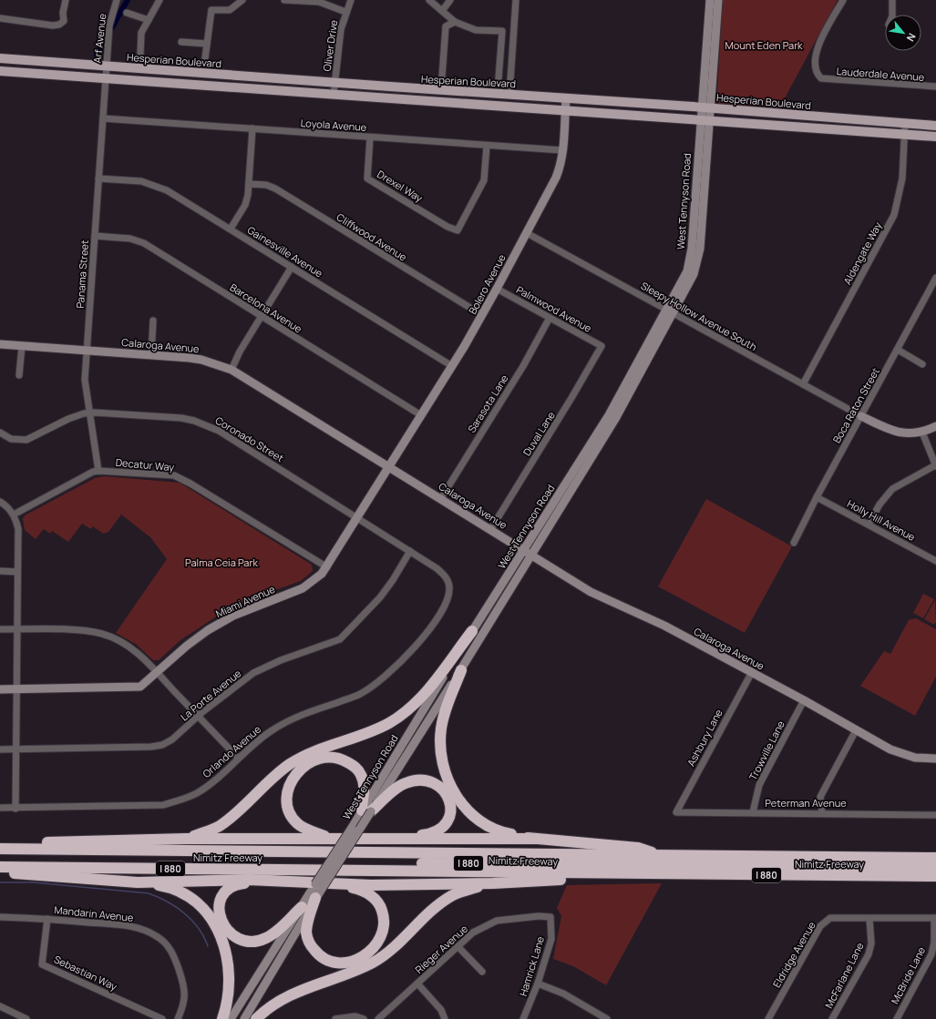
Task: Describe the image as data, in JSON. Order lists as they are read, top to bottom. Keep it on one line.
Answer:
{"streets":{"highway":["Nimitz Freeway","I 880"],"main road":["Hesperian Boulevard","West Tennyson Road","Bolero Avenue","Calaroga Avenue","Miami Avenue"],"street":["Arf Avenue","Oliver Drive","Lauderdale Avenue","Loyola Avenue","Drexel Way","Cliffwood Avenue","Gainesville Avenue","Aldengate Way","Panama Street","Barcelona Avenue","Palmwood Avenue","Sleepy Hollow Avenue South","Sarasota Lane","Boca Raton Street","Duval Lane","Coronado Street","Decatur Way","Holly Hill Avenue","La Porte Avenue","Ashbury Lane","Trowville Lane","Orlando Avenue","Peterman Avenue","Mandarin Avenue","Rieger Avenue","Eldridge Avenue","Hamrick Lane","Sebastian Way","McFarlane Lane","McBride Lane"]},"crossings":[["Arf Avenue","Hesperian Boulevard"],["Arf Avenue","Panama Street"],["Oliver Drive","Hesperian Boulevard"],["Hesperian Boulevard","West Tennyson Road"],["Hesperian Boulevard","Aldengate Way"],["Hesperian Boulevard","Bolero Avenue"],["Loyola Avenue","Drexel Way"],["Loyola Avenue","Panama Street"],["Loyola Avenue","Bolero Avenue"],["West Tennyson Road","Sleepy Hollow Avenue South"],["West Tennyson Road","Calaroga Avenue"],["Cliffwood Avenue","Bolero Avenue"],["Gainesville Avenue","Panama Street"],["Gainesville Avenue","Bolero Avenue"],["Aldengate Way","Sleepy Hollow Avenue South"],["Panama Street","Barcelona Avenue"],["Panama Street","Calaroga Avenue"],["Panama Street","Coronado Street"],["Panama Street","Decatur Way"],["Bolero Avenue","Barcelona Avenue"],["Bolero Avenue","Palmwood Avenue"],["Bolero Avenue","Sleepy Hollow Avenue South"],["Bolero Avenue","Calaroga Avenue"],["Bolero Avenue","Miami Avenue"],["Palmwood Avenue","Sarasota Lane"],["Palmwood Avenue","Duval Lane"],["Sleepy Hollow Avenue South","Boca Raton Street"],["Calaroga Avenue","Sarasota Lane"],["Calaroga Avenue","Duval Lane"],["Calaroga Avenue","Miami Avenue"],["Calaroga Avenue","Ashbury Lane"],["Calaroga Avenue","Trowville Lane"],["Boca Raton Street","Holly Hill Avenue"],["Coronado Street","Miami Avenue"],["Coronado Street","La Porte Avenue"],["Coronado Street","Orlando Avenue"],["Decatur Way","Miami Avenue"],["Ashbury Lane","Peterman Avenue"],["Trowville Lane","Peterman Avenue"],["Nimitz Freeway","I 880"],["Mandarin Avenue","Sebastian Way"],["Rieger Avenue","Hamrick Lane"],["Eldridge Avenue","McFarlane Lane"],["Eldridge Avenue","McBride Lane"]],"parks":["Mount Eden Park","Palma Ceia Park"],"north":"bottom right"}
